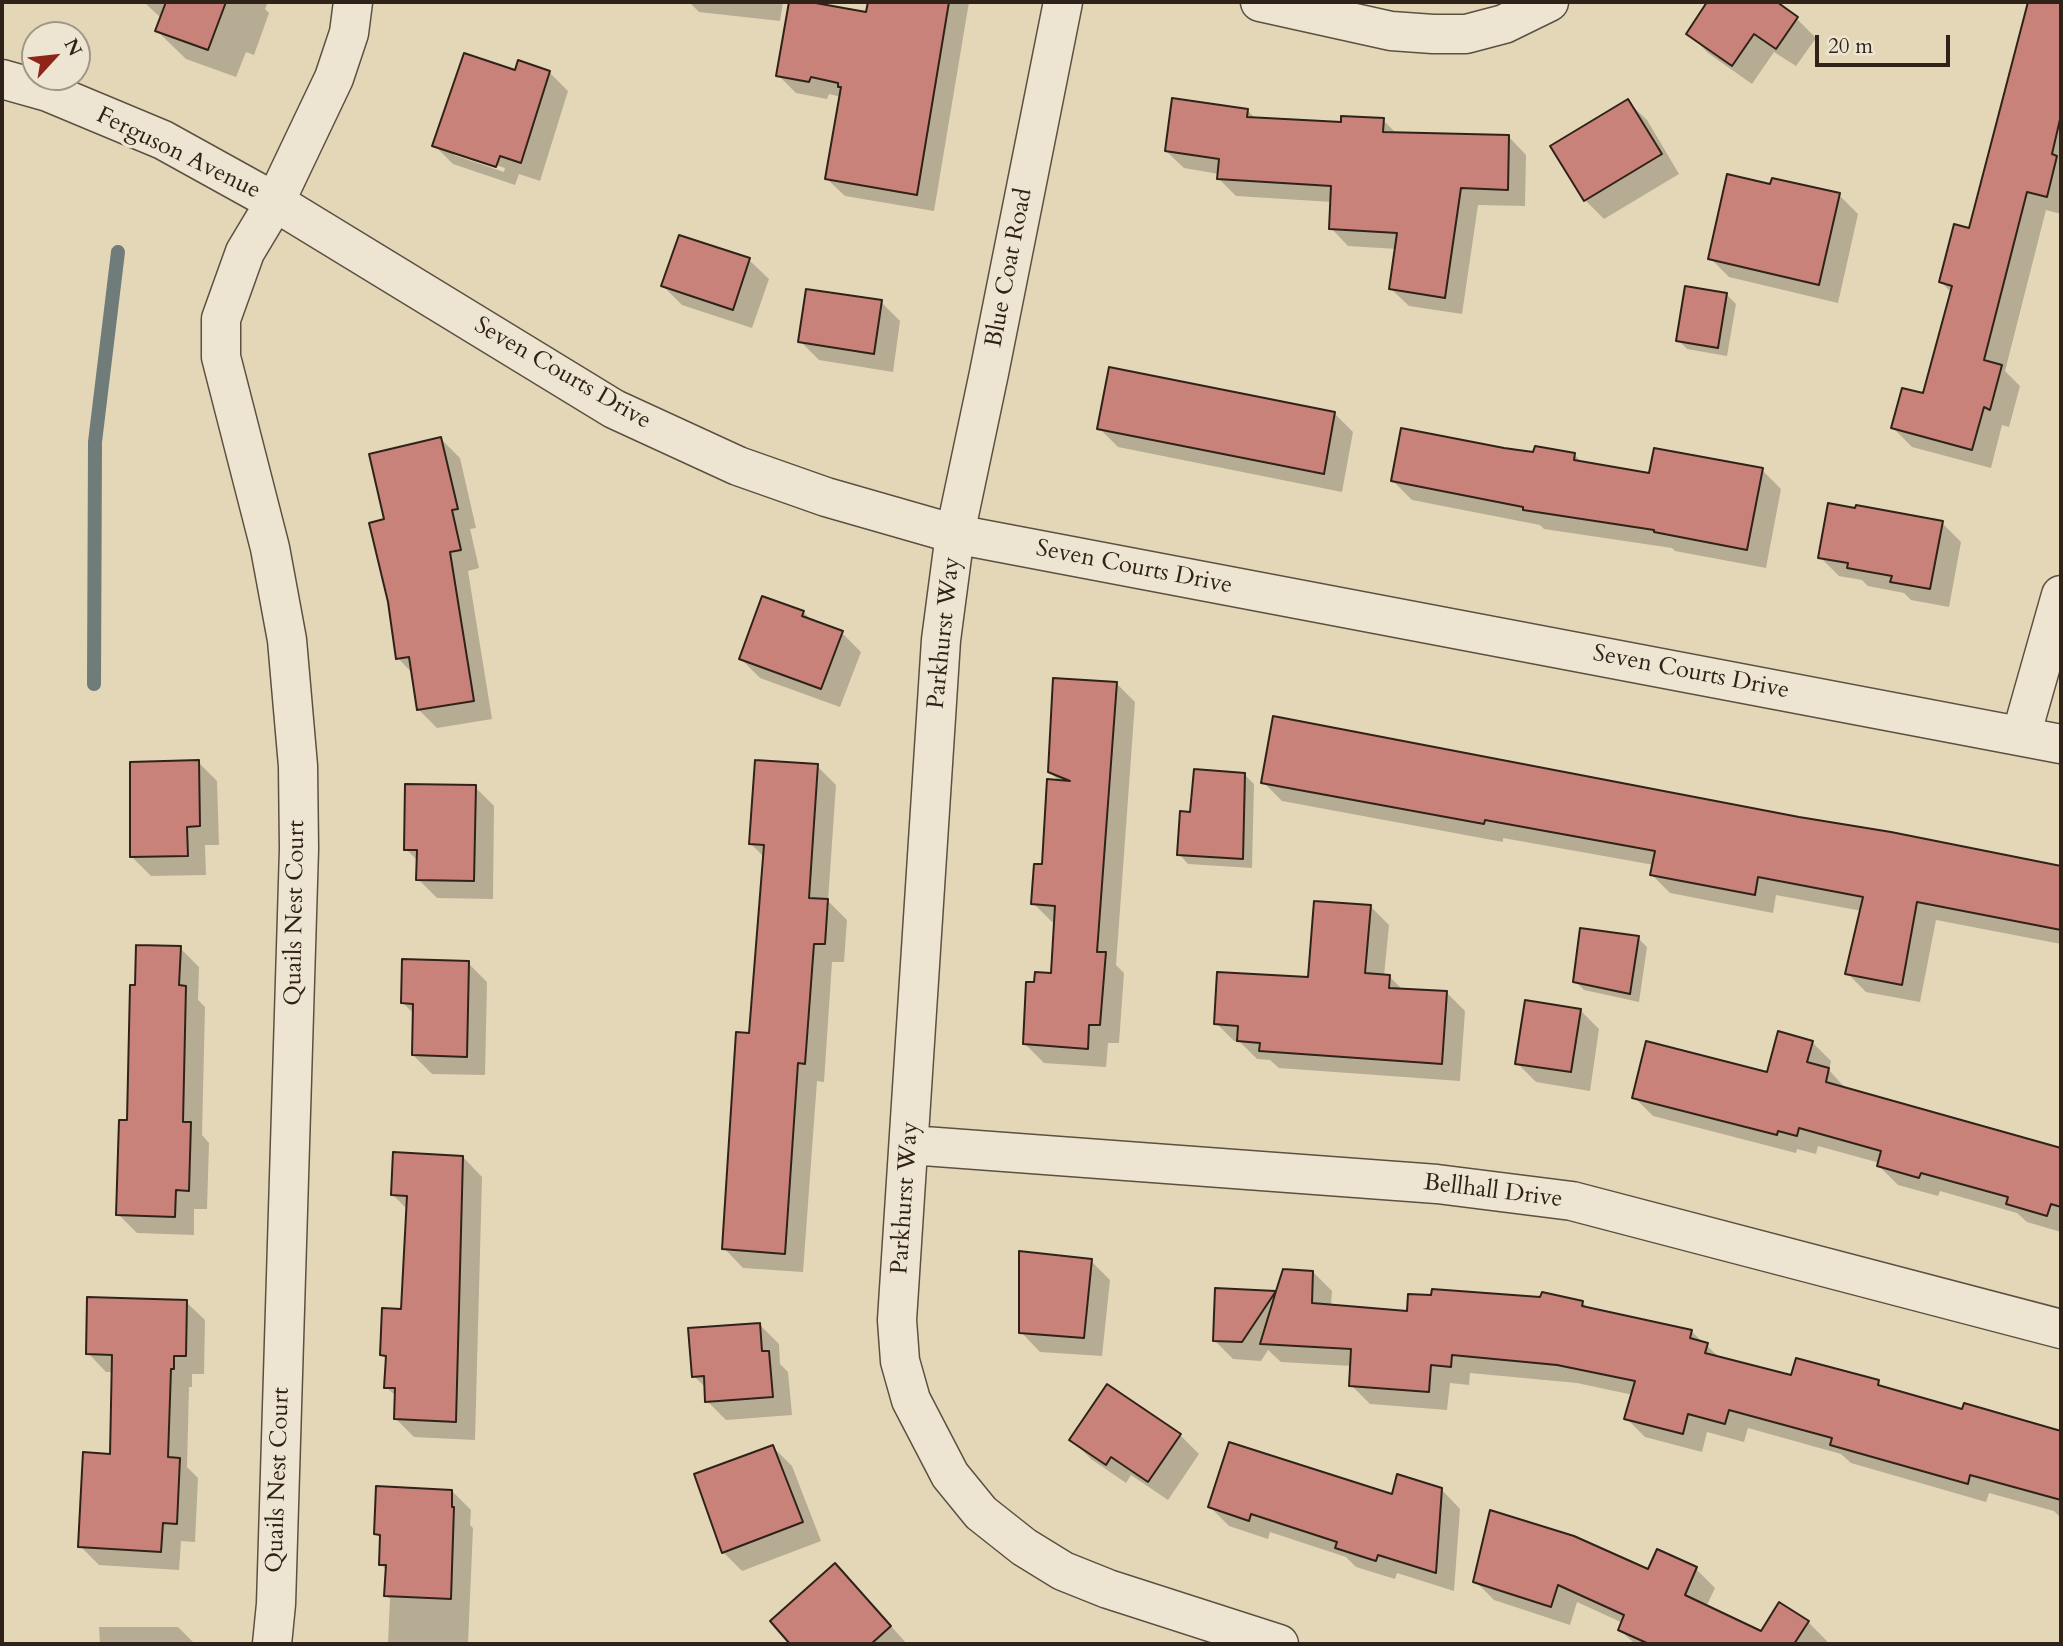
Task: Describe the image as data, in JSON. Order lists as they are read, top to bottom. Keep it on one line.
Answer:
{"streets":{"street":["Ferguson Avenue","Blue Coat Road","Seven Courts Drive","Parkhurst Way","Quails Nest Court","Bellhall Drive"]},"crossings":[["Ferguson Avenue","Seven Courts Drive"],["Ferguson Avenue","Quails Nest Court"],["Blue Coat Road","Seven Courts Drive"],["Blue Coat Road","Parkhurst Way"],["Seven Courts Drive","Parkhurst Way"],["Seven Courts Drive","Quails Nest Court"],["Parkhurst Way","Bellhall Drive"]],"scale_bar":"20 m","north":"top right"}
